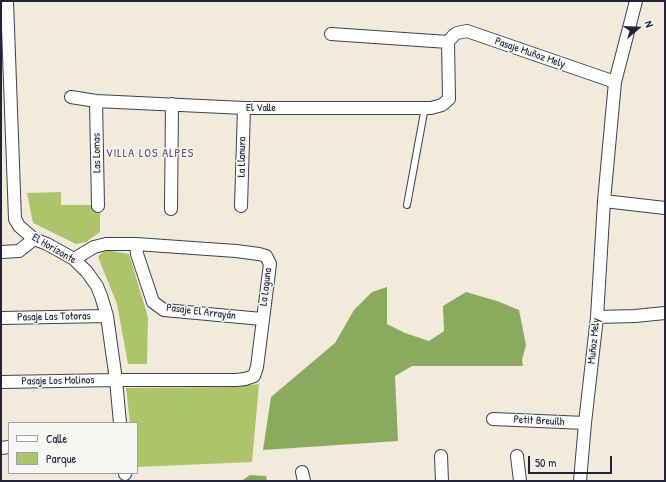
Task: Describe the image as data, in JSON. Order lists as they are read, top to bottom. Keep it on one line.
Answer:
{"streets":{"street":["Pasaje Muñoz Mely","El Valle","Las Lomas","La Llanura","El Horizonte","La Laguna","Pasaje El Arrayán","Pasaje Las Totoras","Muñoz Mely","Pasaje Los Molinos","Petit Breuilh"]},"crossings":[["Pasaje Muñoz Mely","El Valle"],["Pasaje Muñoz Mely","Muñoz Mely"],["El Valle","Las Lomas"],["El Valle","La Llanura"],["El Horizonte","La Laguna"],["El Horizonte","Pasaje Las Totoras"],["El Horizonte","Pasaje Los Molinos"],["La Laguna","Pasaje El Arrayán"],["La Laguna","Pasaje Los Molinos"],["Muñoz Mely","Petit Breuilh"]],"districts":["VILLA LOS ALPES"],"legend":["Calle","Parque"],"scale_bar":"50 m","north":"right"}
